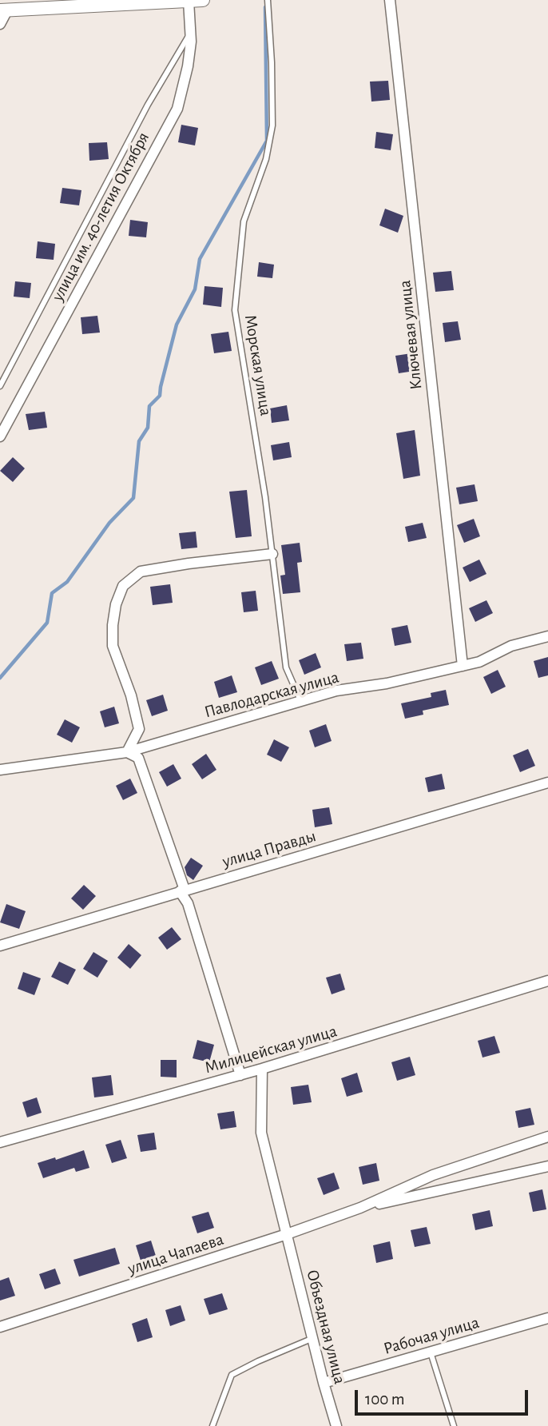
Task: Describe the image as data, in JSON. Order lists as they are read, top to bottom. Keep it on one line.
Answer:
{"streets":{"street":["улица им. 40-летия Октября","Ключевая улица","Павлодарская улица","улица Правды","Милицейская улица","улица Чапаева","Объездная улица","Рабочая улица"],"lane":["Морская улица"]},"crossings":[["Ключевая улица","Павлодарская улица"],["Морская улица","Павлодарская улица"],["Милицейская улица","Объездная улица"],["улица Чапаева","Объездная улица"],["Объездная улица","Рабочая улица"]],"scale_bar":"100 m"}
